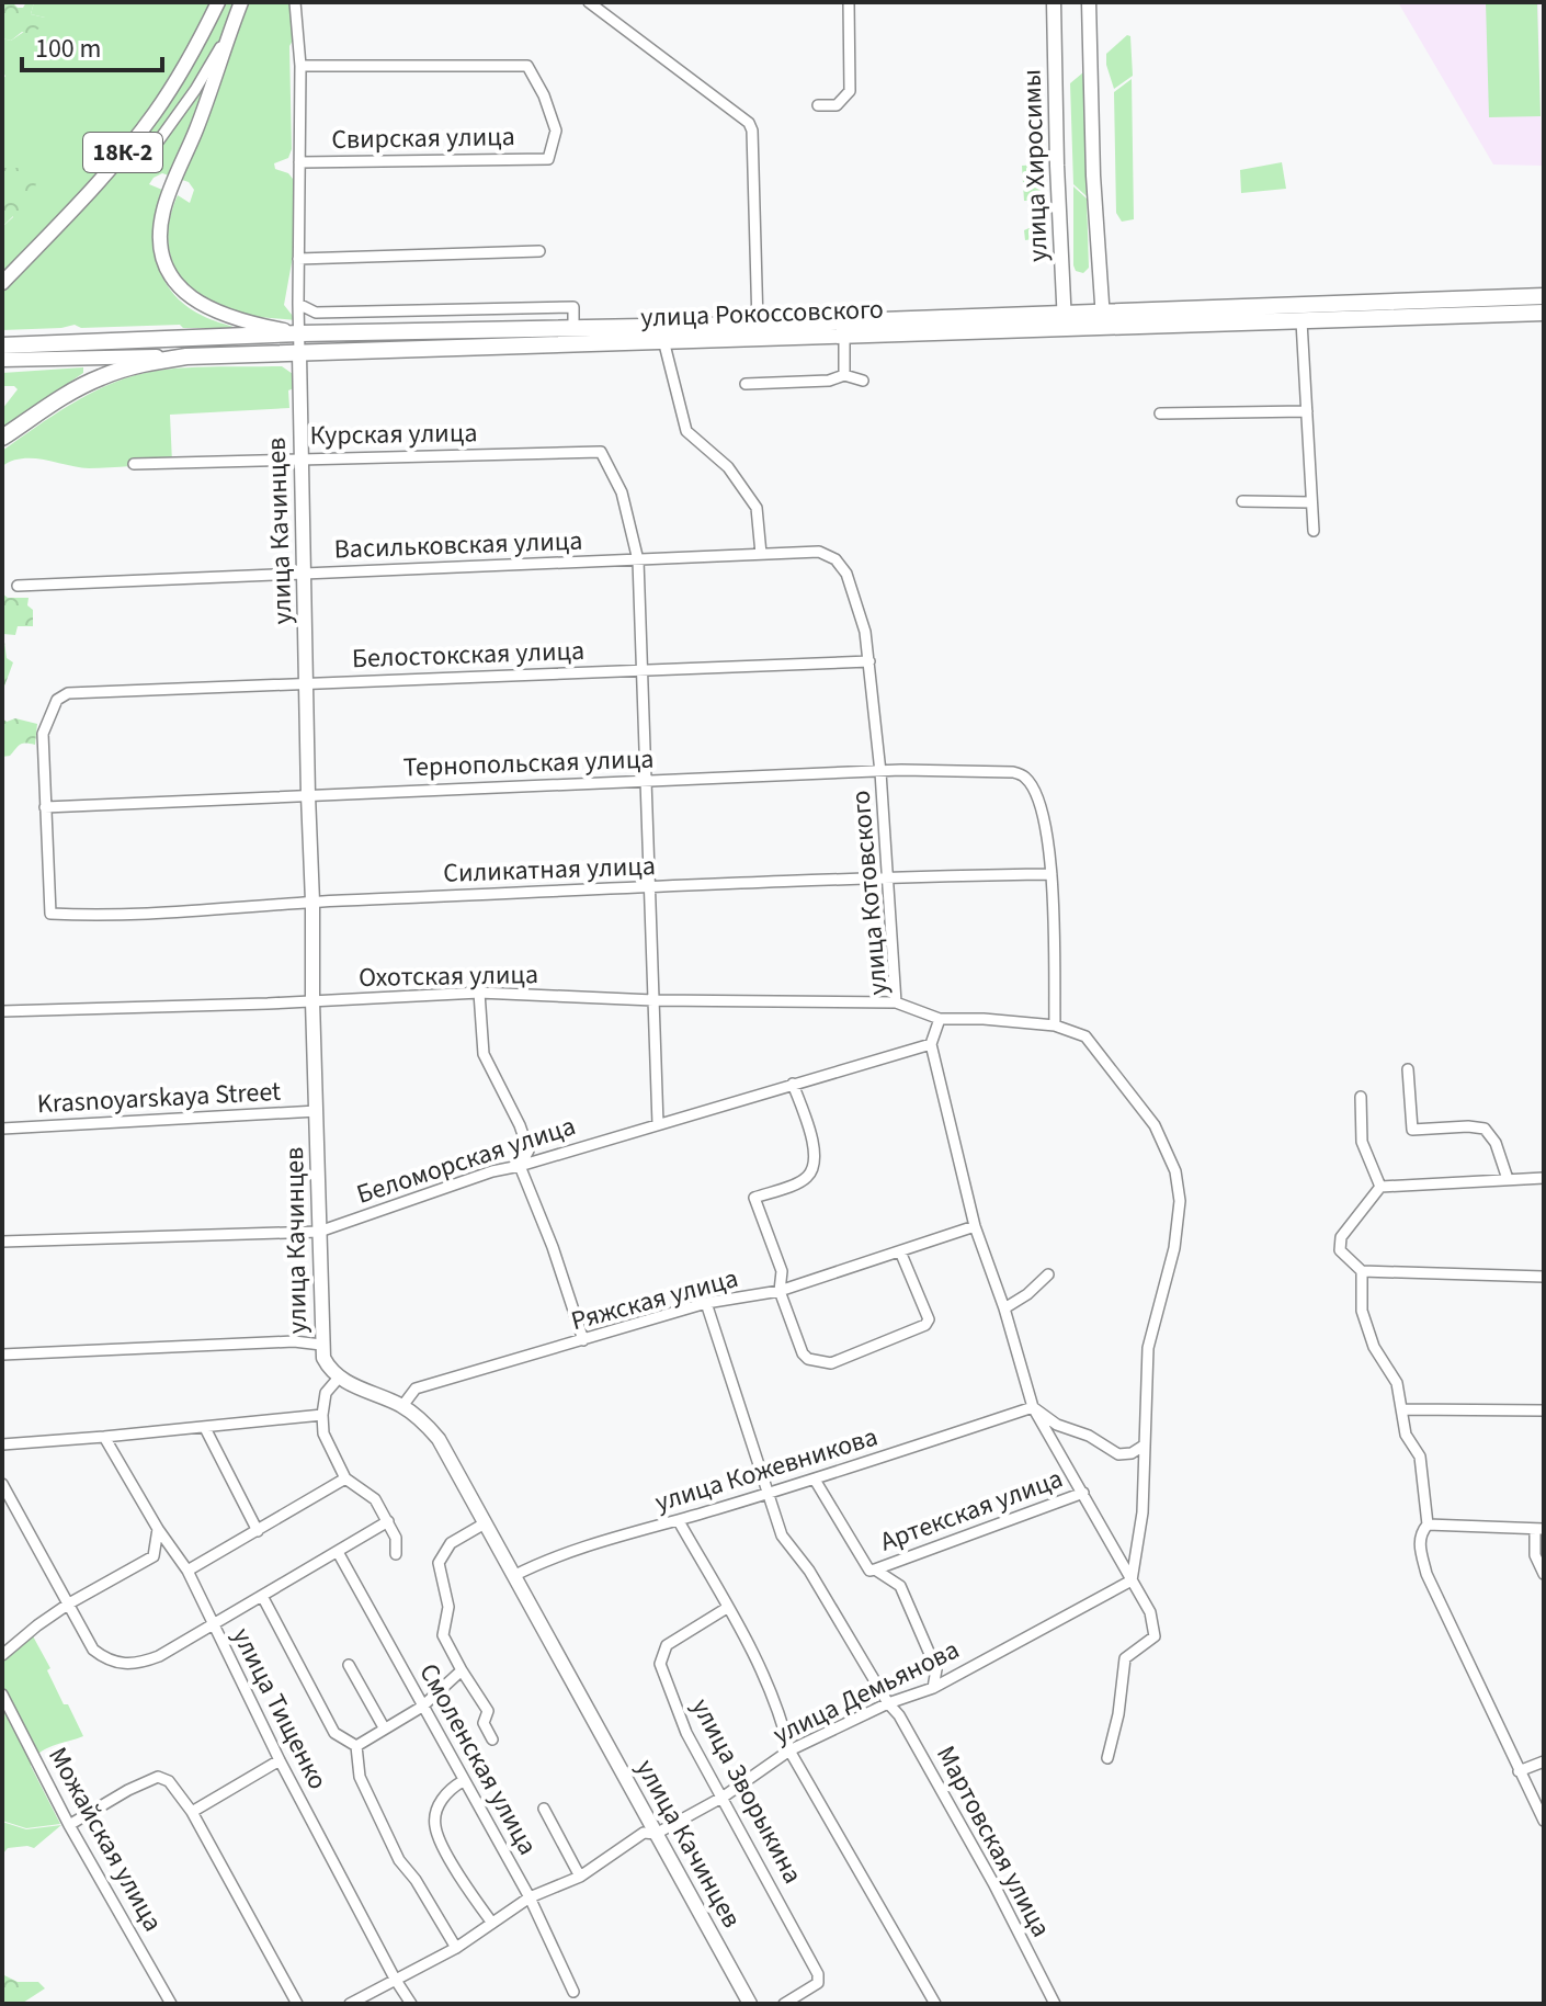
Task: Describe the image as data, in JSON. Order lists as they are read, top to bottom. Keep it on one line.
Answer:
{"streets":{"highway":["улица Рокоссовского"],"main road":["18К-2","улица Хиросимы","улица Качинцев"],"street":["Свирская улица","Курская улица","Васильковская улица","Белостокская улица","Тернопольская улица","Силикатная улица","улица Котовского","Охотская улица","Krasnoyarskaya Street","Беломорская улица","Ряжская улица","улица Кожевникова","Артекская улица","улица Демьянова","улица Тищенко","Смоленская улица","улица Зворыкина","Можайская улица","Мартовская улица"]},"crossings":[["18К-2","улица Рокоссовского"],["18К-2","улица Качинцев"],["улица Хиросимы","улица Рокоссовского"],["улица Рокоссовского","улица Качинцев"],["Курская улица","улица Качинцев"],["Курская улица","Васильковская улица"],["Курская улица","улица Котовского"],["улица Качинцев","Васильковская улица"],["улица Качинцев","Белостокская улица"],["улица Качинцев","Тернопольская улица"],["улица Качинцев","Силикатная улица"],["улица Качинцев","Охотская улица"],["улица Качинцев","Krasnoyarskaya Street"],["улица Качинцев","Беломорская улица"],["улица Качинцев","Ряжская улица"],["улица Качинцев","улица Кожевникова"],["улица Качинцев","улица Демьянова"],["Васильковская улица","улица Котовского"],["Белостокская улица","Тернопольская улица"],["Белостокская улица","Силикатная улица"],["Белостокская улица","улица Котовского"],["Тернопольская улица","Силикатная улица"],["Тернопольская улица","улица Котовского"],["Силикатная улица","улица Котовского"],["улица Котовского","Охотская улица"],["Ряжская улица","Мартовская улица"],["улица Кожевникова","Мартовская улица"],["улица Демьянова","улица Тищенко"],["улица Демьянова","Смоленская улица"],["улица Демьянова","улица Зворыкина"],["улица Демьянова","Мартовская улица"]],"scale_bar":"100 m"}
